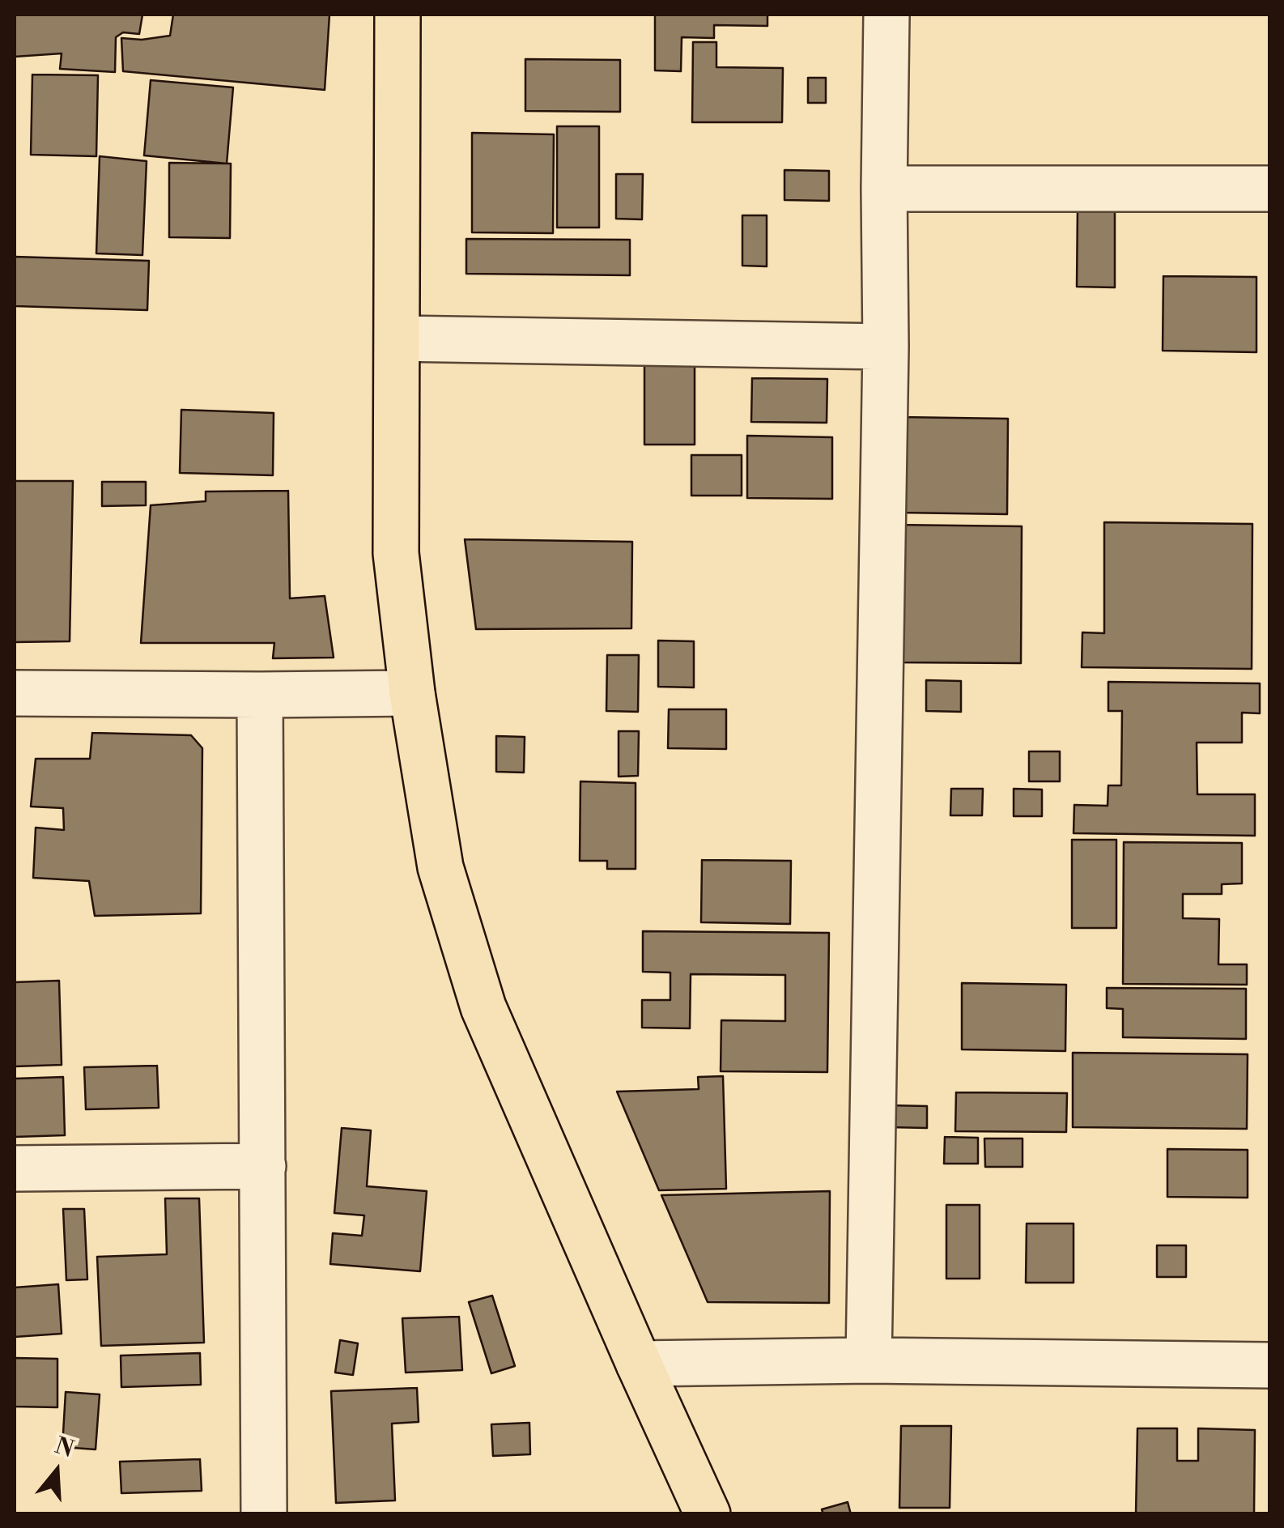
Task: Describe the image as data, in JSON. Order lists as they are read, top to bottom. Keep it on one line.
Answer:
{"north":"top"}
